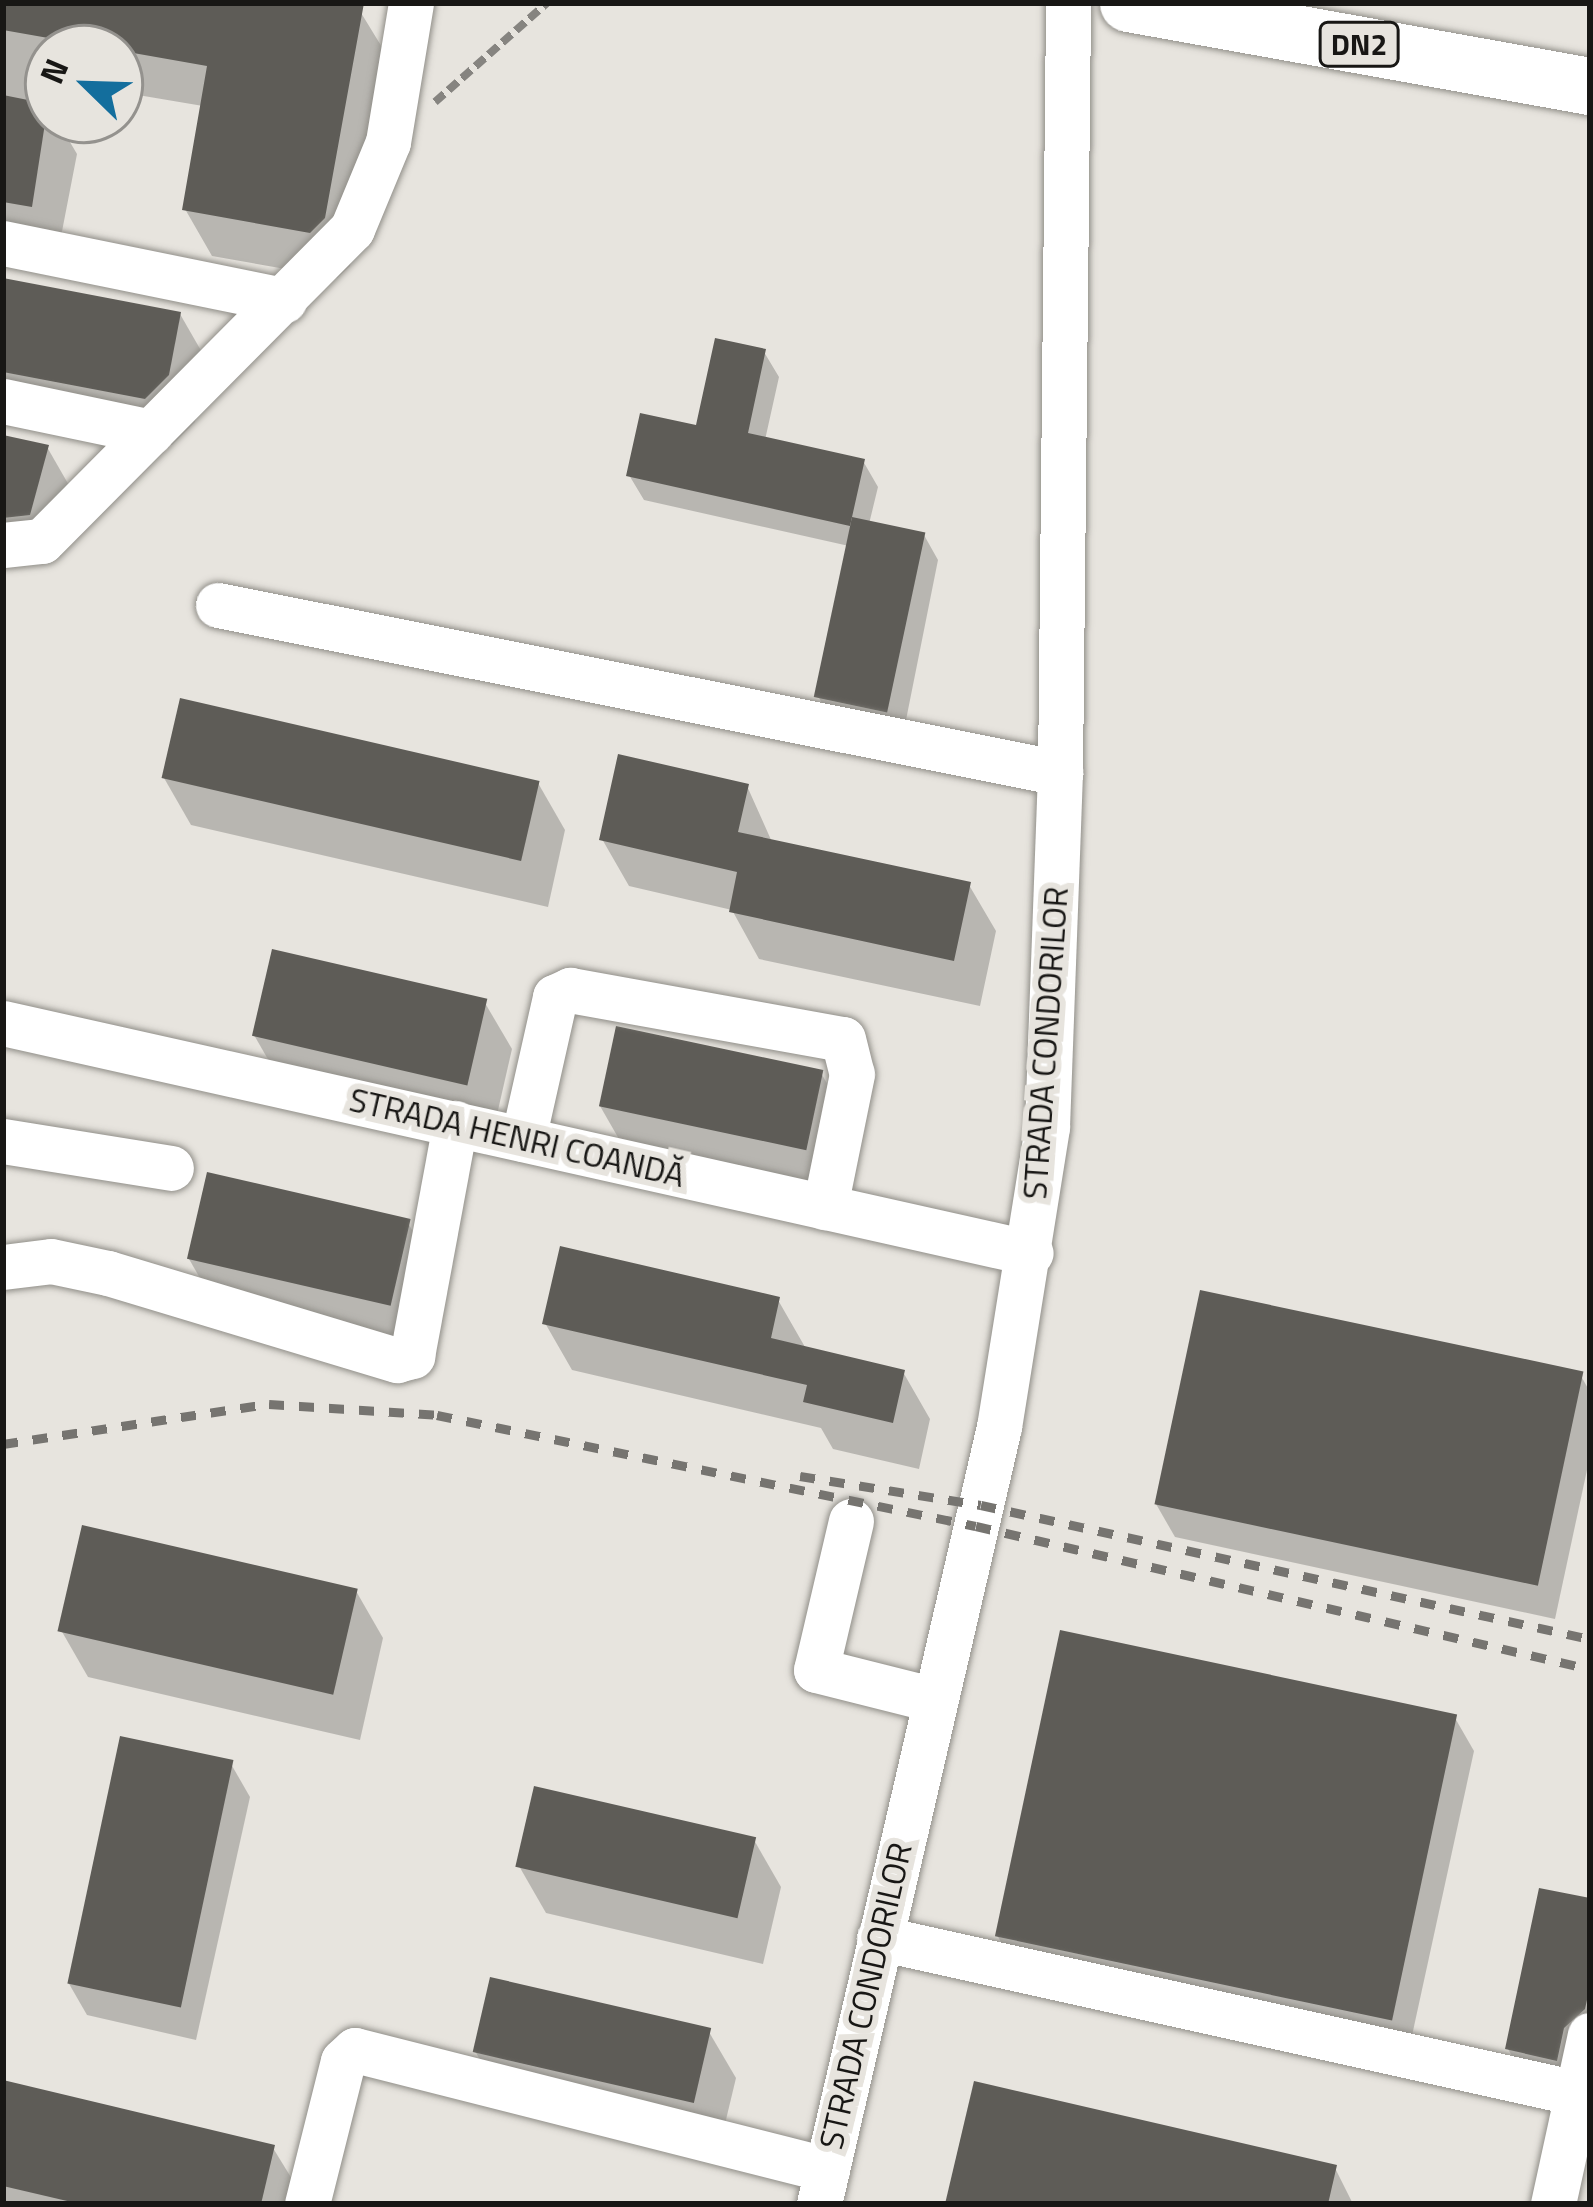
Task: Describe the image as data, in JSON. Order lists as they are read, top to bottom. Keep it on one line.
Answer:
{"streets":{"main road":["DN2"],"street":["STRADA CONDORILOR","STRADA HENRI COANDĂ"]},"crossings":[["STRADA CONDORILOR","STRADA HENRI COANDĂ"]],"north":"top left"}
